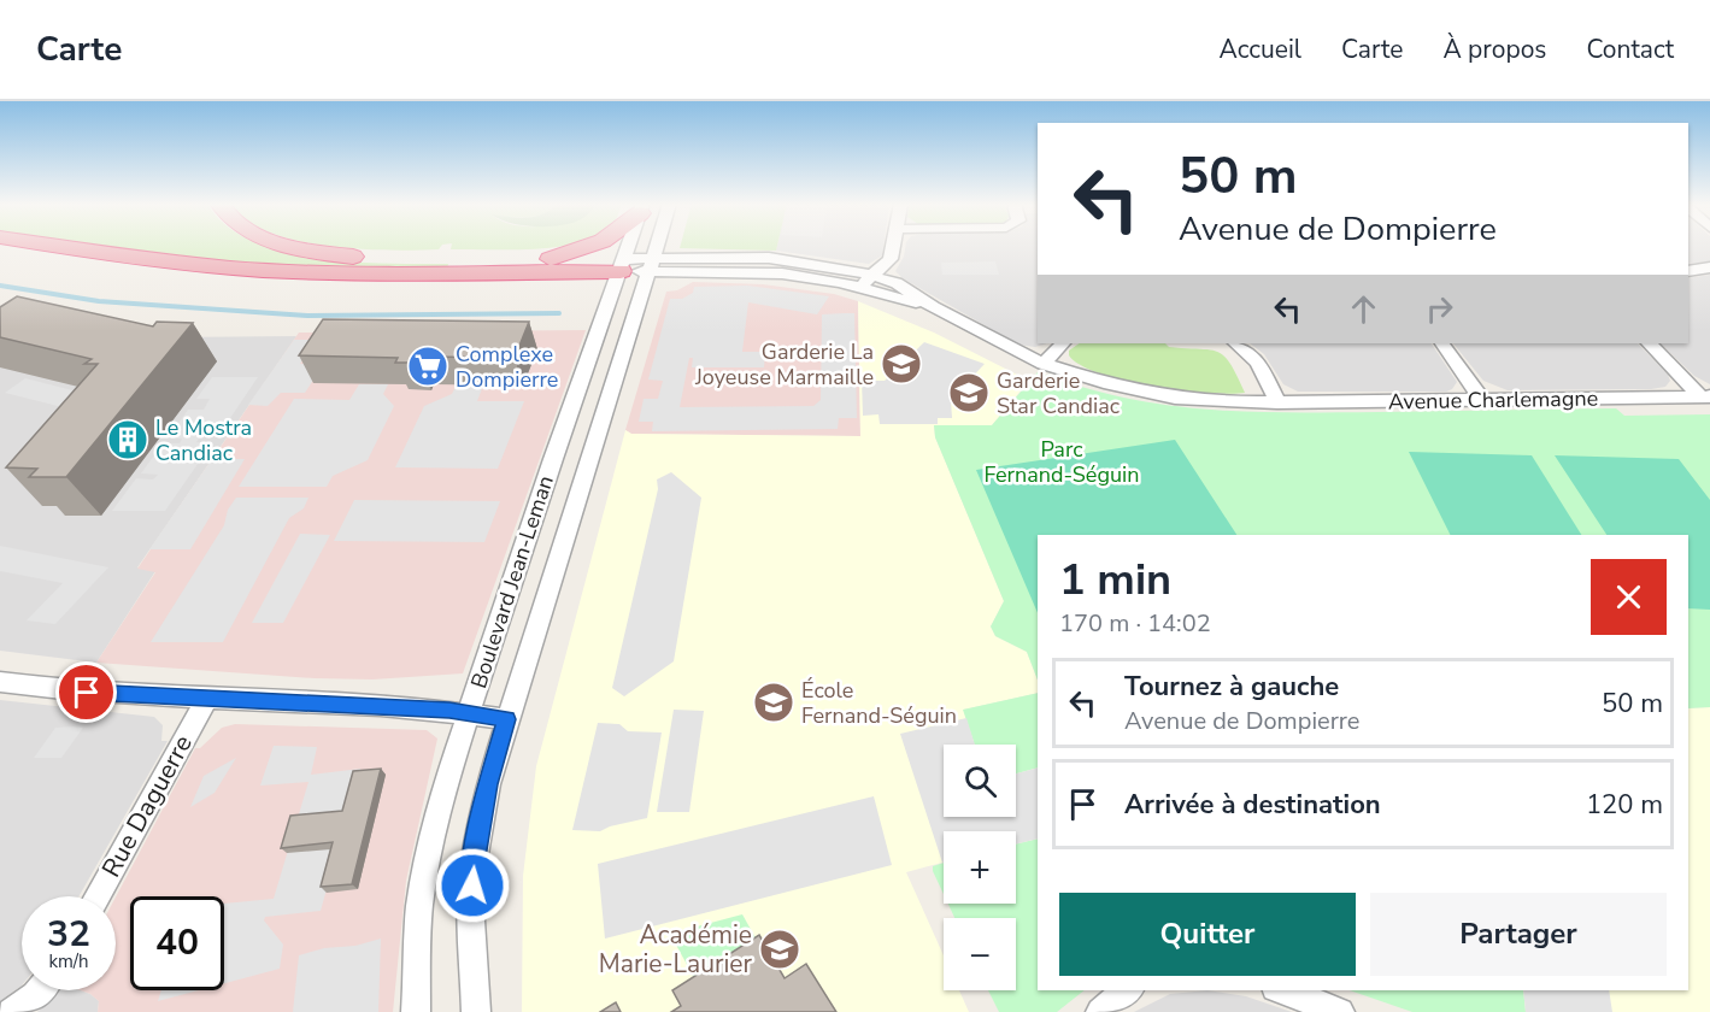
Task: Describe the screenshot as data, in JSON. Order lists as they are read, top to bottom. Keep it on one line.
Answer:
{"streets":{"street":["Avenue Charlemagne","Boulevard Jean-Leman","Rue Daguerre"]},"crossings":[["Avenue Charlemagne","Boulevard Jean-Leman"]],"parks":["Parc Fernand-Séguin"],"places":{"school or university":["Garderie La Joyeuse Marmaille","Garderie Star Candiac","École Fernand-Séguin","Académie Marie-Laurier"],"supermarket":["Complexe Dompierre"],"building":["Le Mostra Candiac"]},"page":{"header":"Carte","nav":["Accueil","Carte","À propos","Contact"],"turn":["50 m","Avenue de Dompierre"],"heading":["1 min","170 m · 14:02"],"list":[{"name":"Tournez à gauche","note":"Avenue de Dompierre","value":"50 m"},{"name":"Arrivée à destination","value":"120 m"}],"map_buttons":["+","−"],"buttons":["Quitter","Partager"],"speed":"32 km/h","limit":"40"}}
